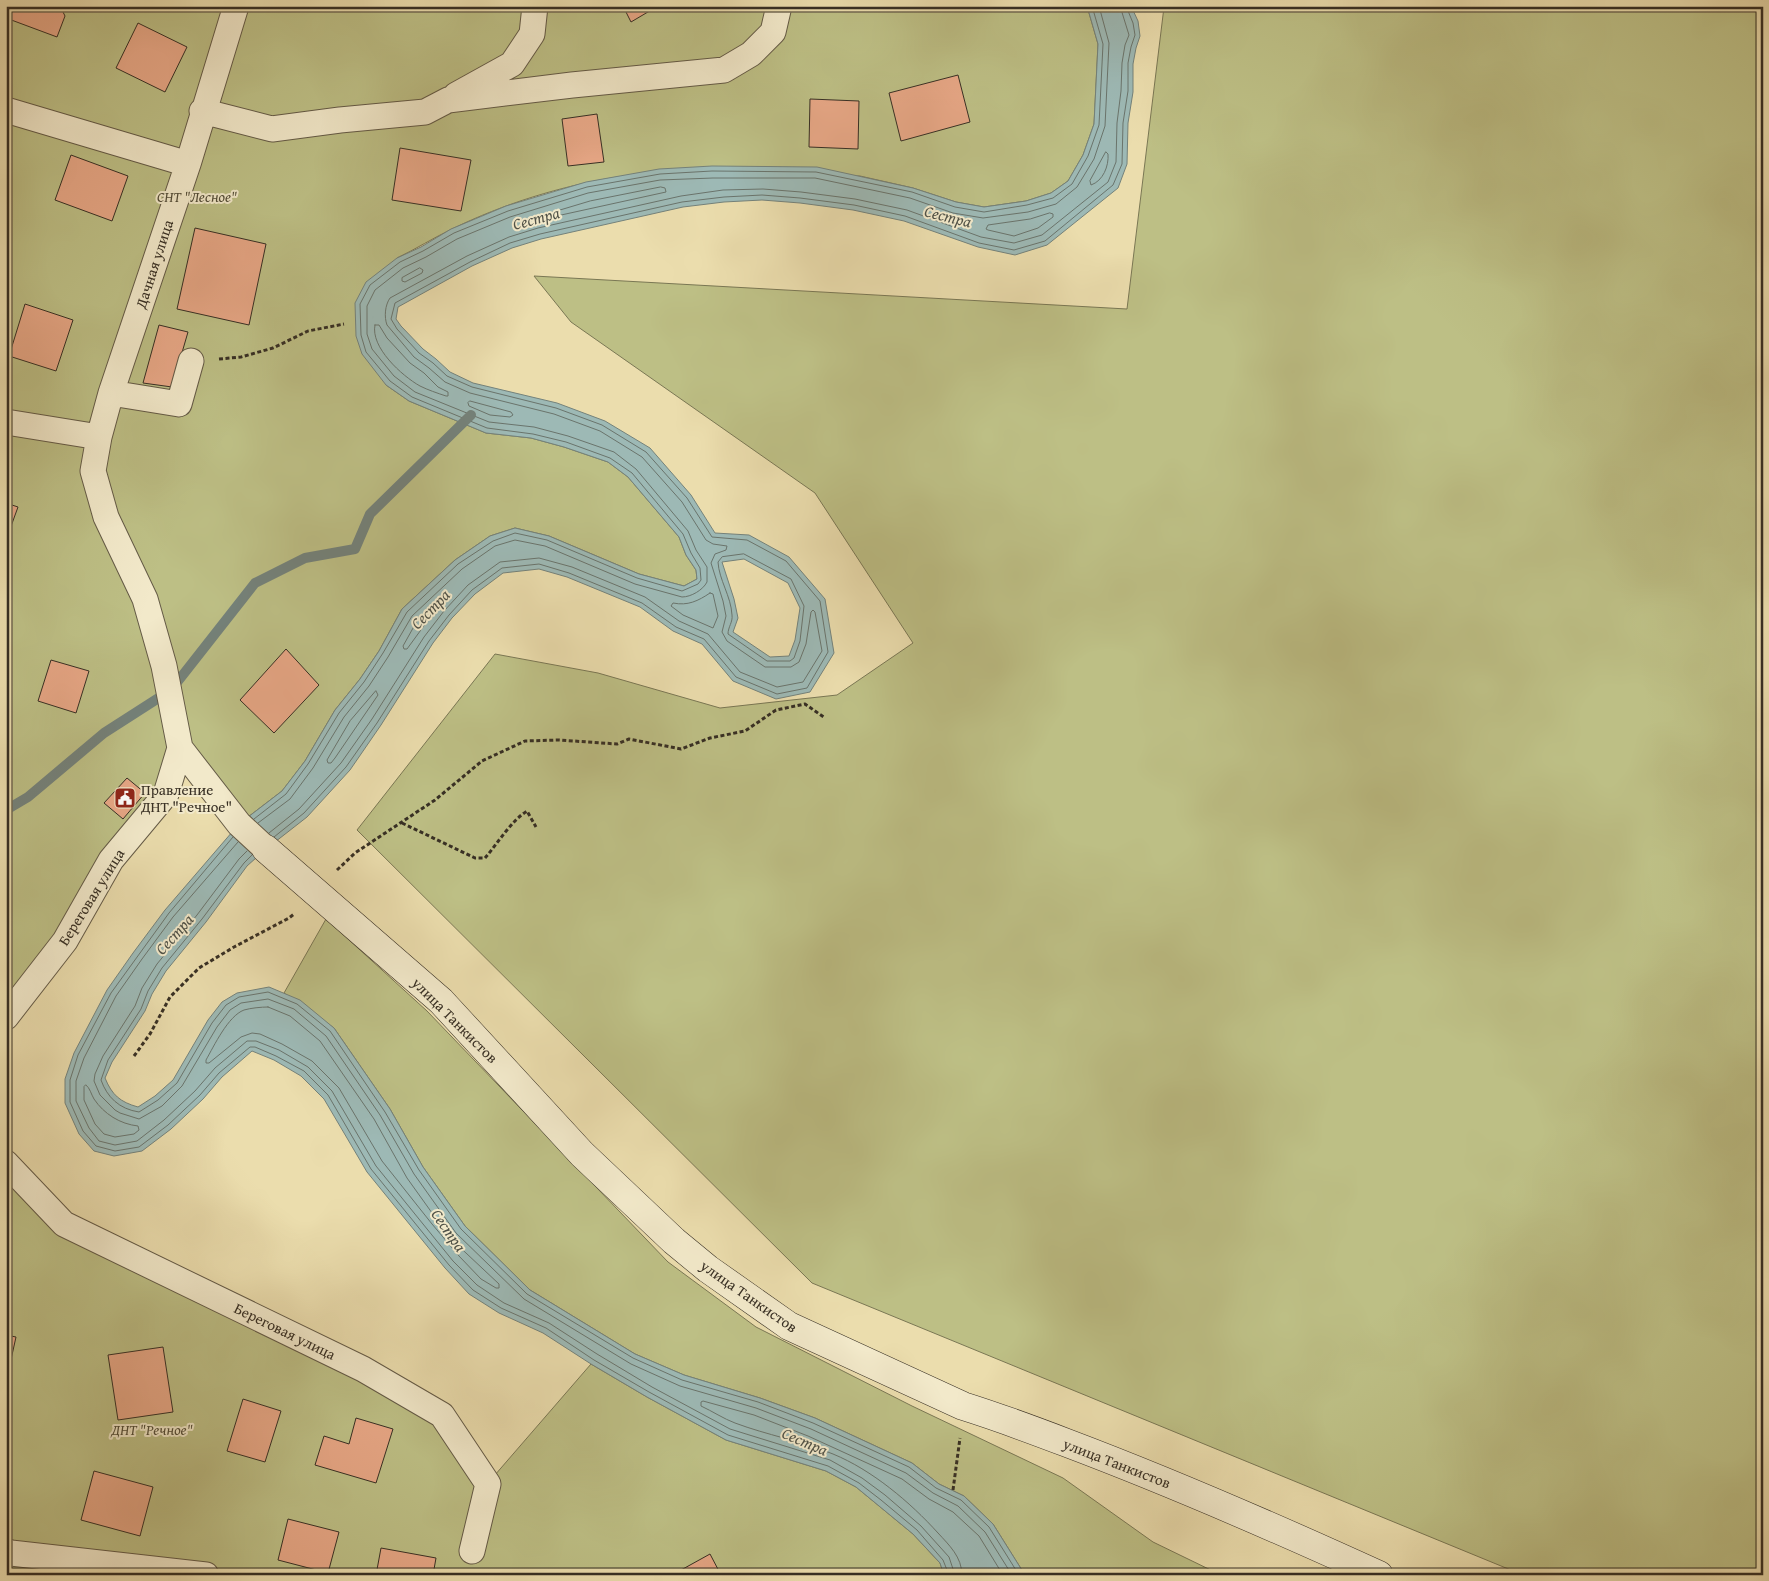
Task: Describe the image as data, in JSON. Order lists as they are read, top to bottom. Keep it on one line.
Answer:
{"streets":{"street":["Дачная улица","Береговая улица","улица Танкистов"]},"crossings":[["Дачная улица","Береговая улица"]],"water":["Сестра"],"parks":["СНТ \"Лесное\"","ДНТ \"Речное\""],"places":{"public building":["Правление ДНТ \"Речное\""]}}
